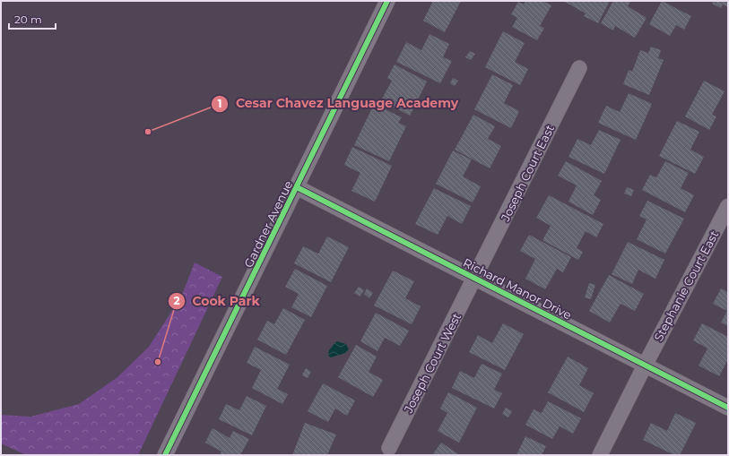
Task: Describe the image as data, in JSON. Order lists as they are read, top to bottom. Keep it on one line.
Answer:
{"streets":{"street":["Joseph Court East","Gardner Avenue","Stephanie Court East","Richard Manor Drive","Joseph Court West"]},"crossings":[["Joseph Court East","Richard Manor Drive"],["Joseph Court East","Joseph Court West"],["Gardner Avenue","Richard Manor Drive"],["Stephanie Court East","Richard Manor Drive"],["Richard Manor Drive","Joseph Court West"]],"places":["Cesar Chavez Language Academy","Cook Park"],"scale_bar":"20 m"}
